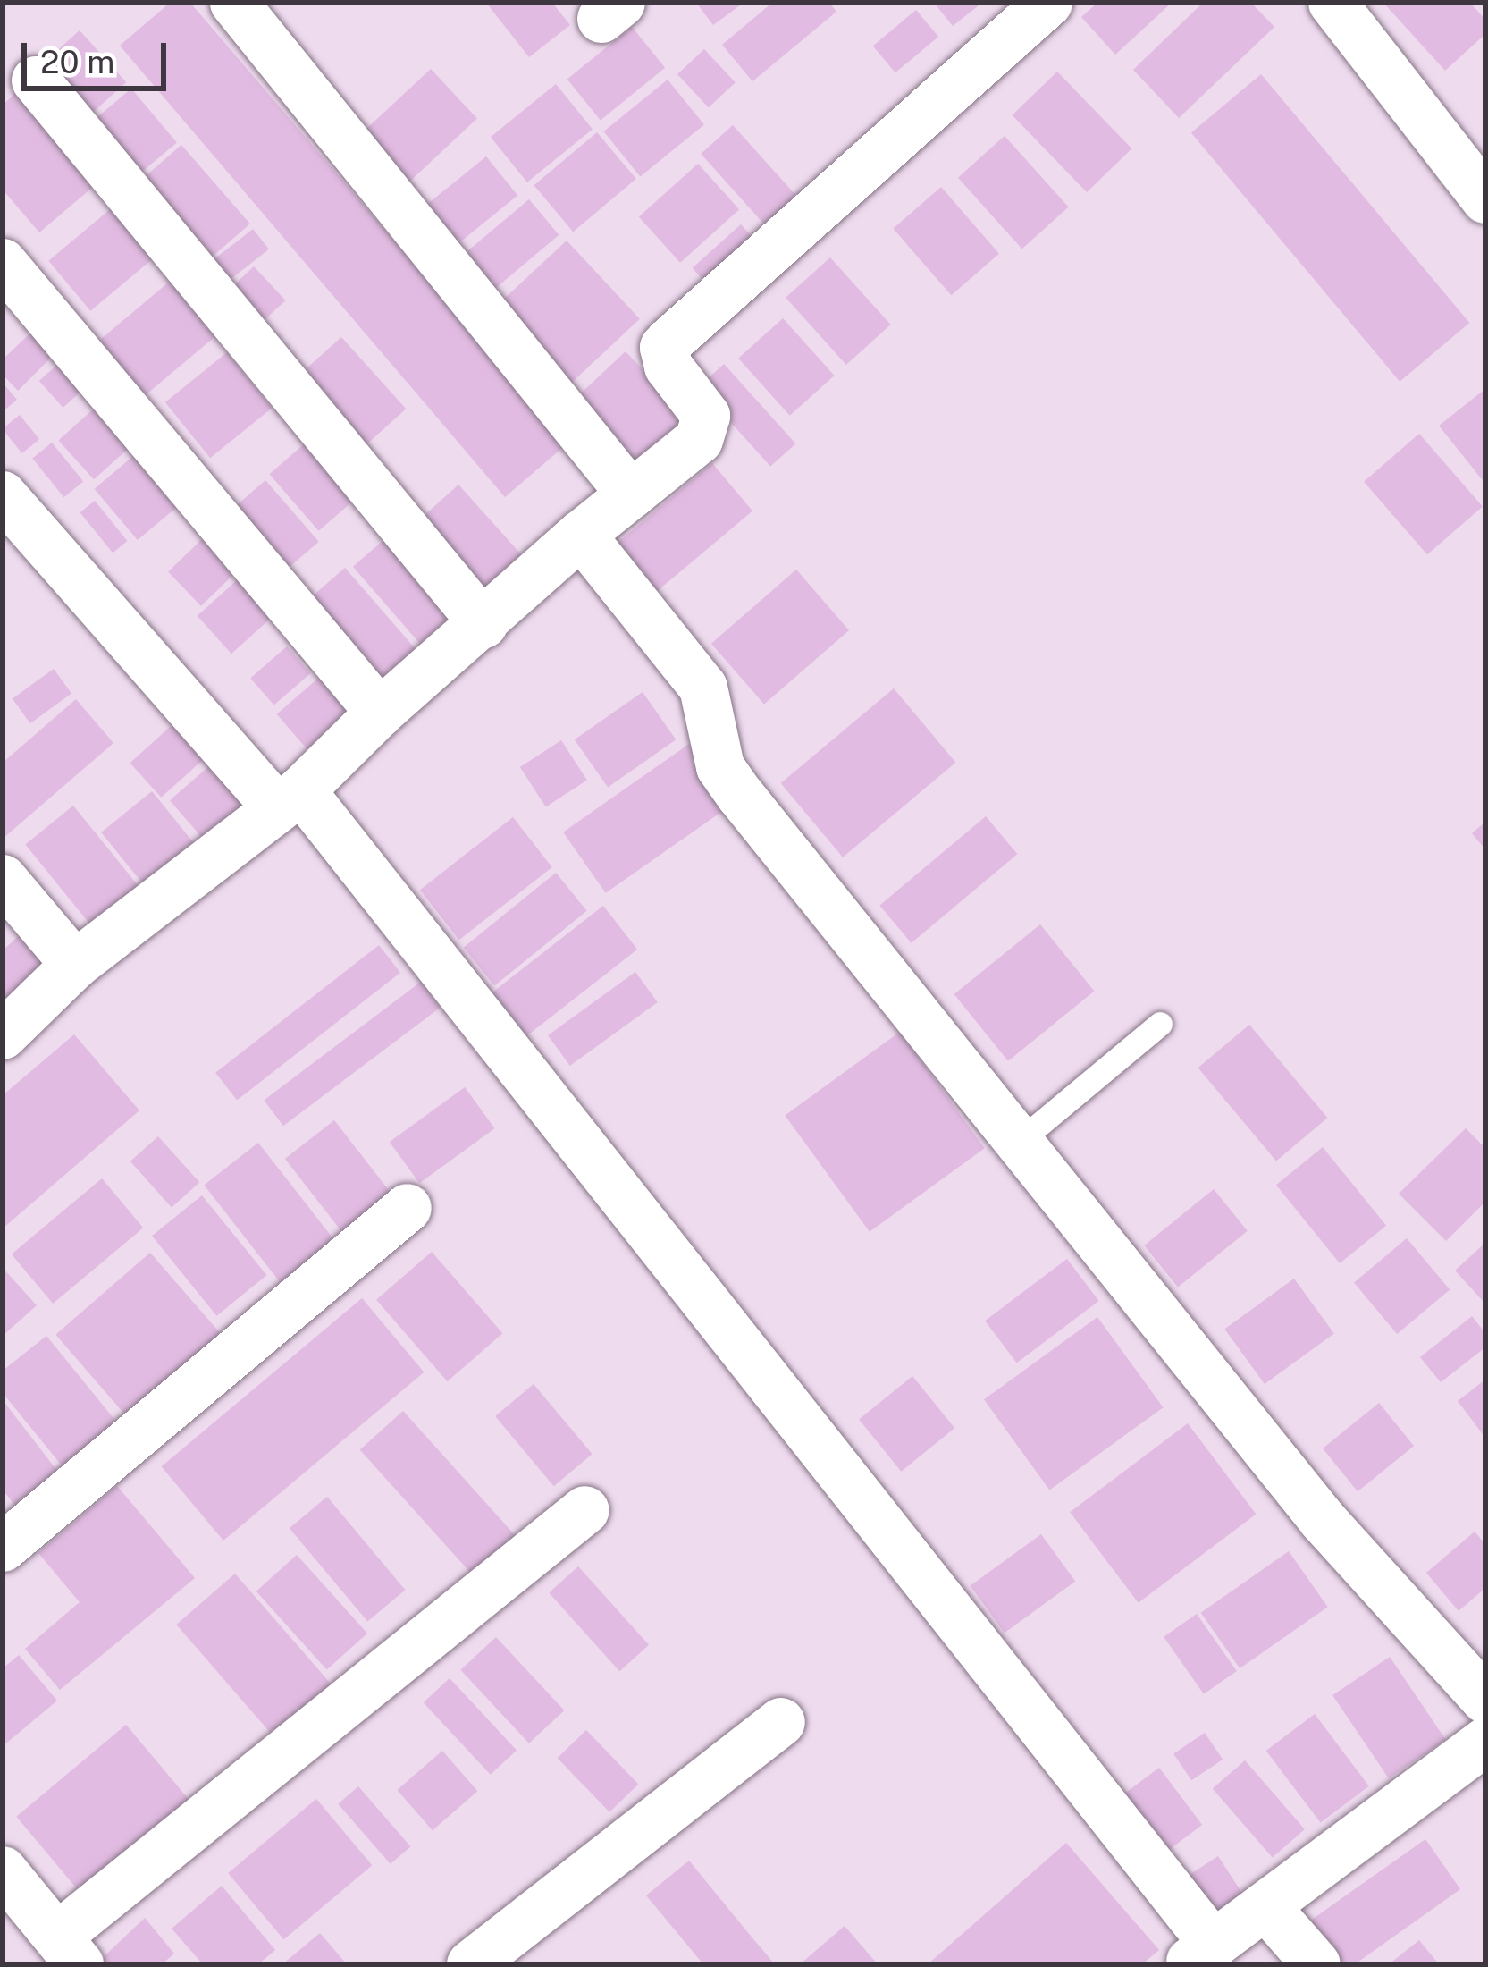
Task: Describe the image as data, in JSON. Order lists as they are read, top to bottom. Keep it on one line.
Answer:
{"scale_bar":"20 m"}
